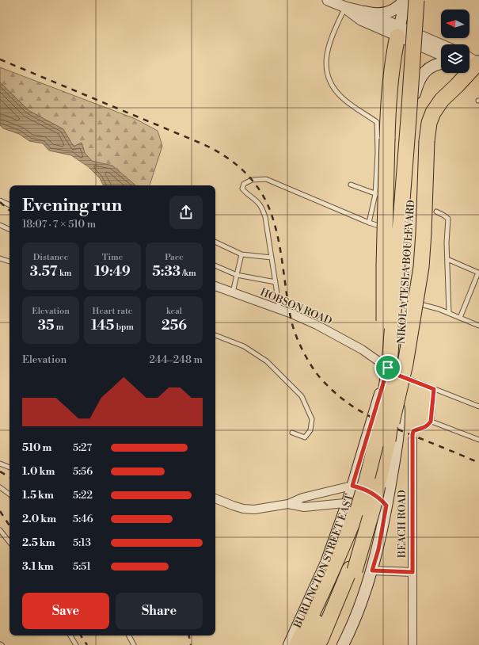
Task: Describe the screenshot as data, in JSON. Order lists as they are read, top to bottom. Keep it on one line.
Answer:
{"streets":{"highway":["NIKOLA TESLA BOULEVARD"],"main road":["BURLINGTON STREET EAST"],"street":["HOBSON ROAD","BEACH ROAD"]},"crossings":[["NIKOLA TESLA BOULEVARD","BURLINGTON STREET EAST"],["HOBSON ROAD","BURLINGTON STREET EAST"]],"north":"left","page":{"heading":["Evening run","18:07 · 7 × 510 m"],"stats":[["Distance","3.57 km"],["Time","19:49"],["Pace","5:33 /km"],["Elevation","35 m"],["Heart rate","145 bpm"],["kcal","256"]],"chart":["Elevation","244–248 m"],"list":[{"name":"510 m","note":"5:27"},{"name":"1.0 km","note":"5:56"},{"name":"1.5 km","note":"5:22"},{"name":"2.0 km","note":"5:46"},{"name":"2.5 km","note":"5:13"},{"name":"3.1 km","note":"5:51"}],"buttons":["Save","Share"]}}
